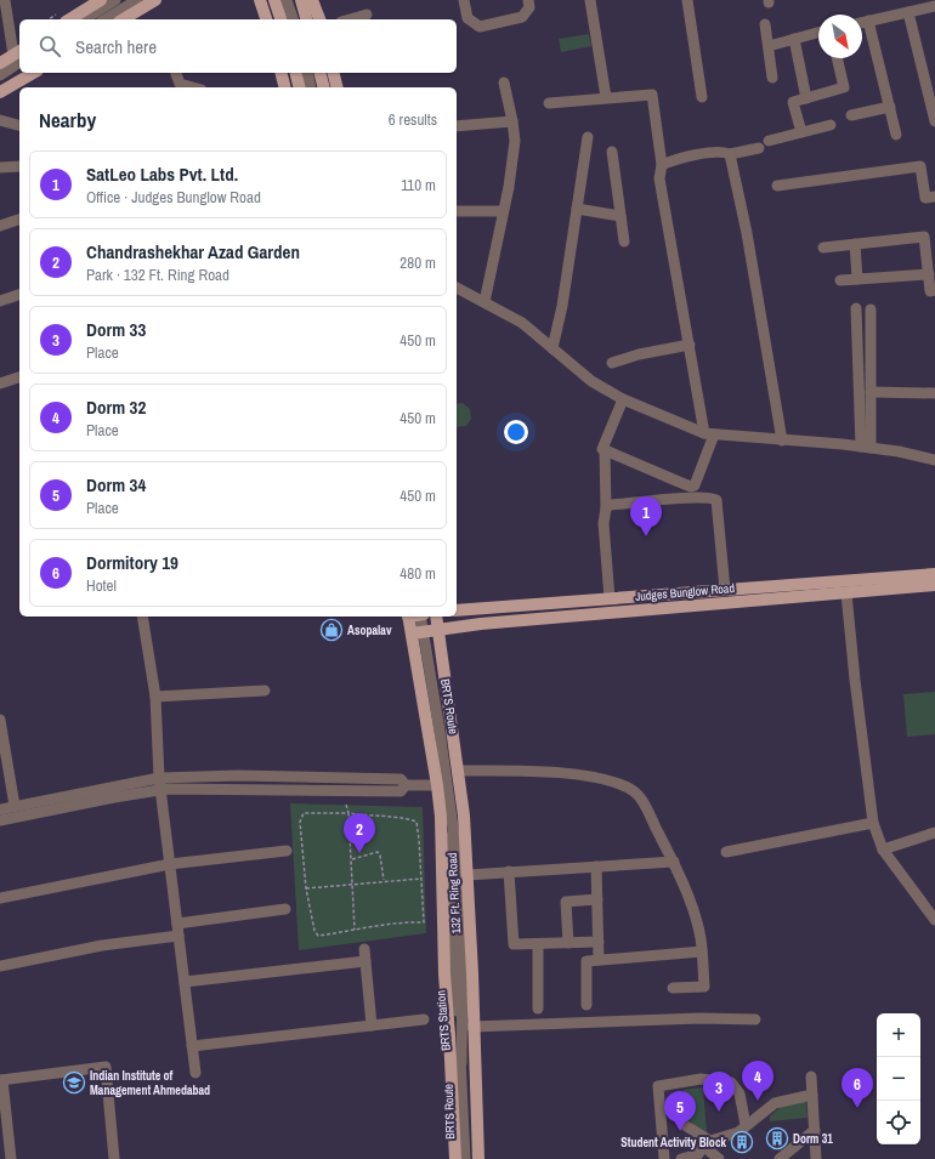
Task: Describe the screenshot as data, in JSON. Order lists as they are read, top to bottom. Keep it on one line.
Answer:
{"streets":{"main road":["Judges Bunglow Road","132 Ft. Ring Road"],"street":["BRTS Route","BRTS Station"]},"crossings":[["Judges Bunglow Road","BRTS Route"],["Judges Bunglow Road","132 Ft. Ring Road"],["BRTS Route","132 Ft. Ring Road"],["BRTS Route","BRTS Station"]],"places":{"shop":["Asopalav"],"school or university":["Indian Institute of Management Ahmedabad"],"building":["Dorm 31","Student Activity Block"]},"north":"bottom right","page":{"search":"Search here","heading":["Nearby","6 results"],"list":[{"mark":"1","name":"SatLeo Labs Pvt. Ltd.","note":"Office · Judges Bunglow Road","value":"110 m"},{"mark":"2","name":"Chandrashekhar Azad Garden","note":"Park · 132 Ft. Ring Road","value":"280 m"},{"mark":"3","name":"Dorm 33","note":"Place","value":"450 m"},{"mark":"4","name":"Dorm 32","note":"Place","value":"450 m"},{"mark":"5","name":"Dorm 34","note":"Place","value":"450 m"},{"mark":"6","name":"Dormitory 19","note":"Hotel","value":"480 m"}],"pins":["1","2","4","6","3","5"],"map_buttons":["+","−"]}}
